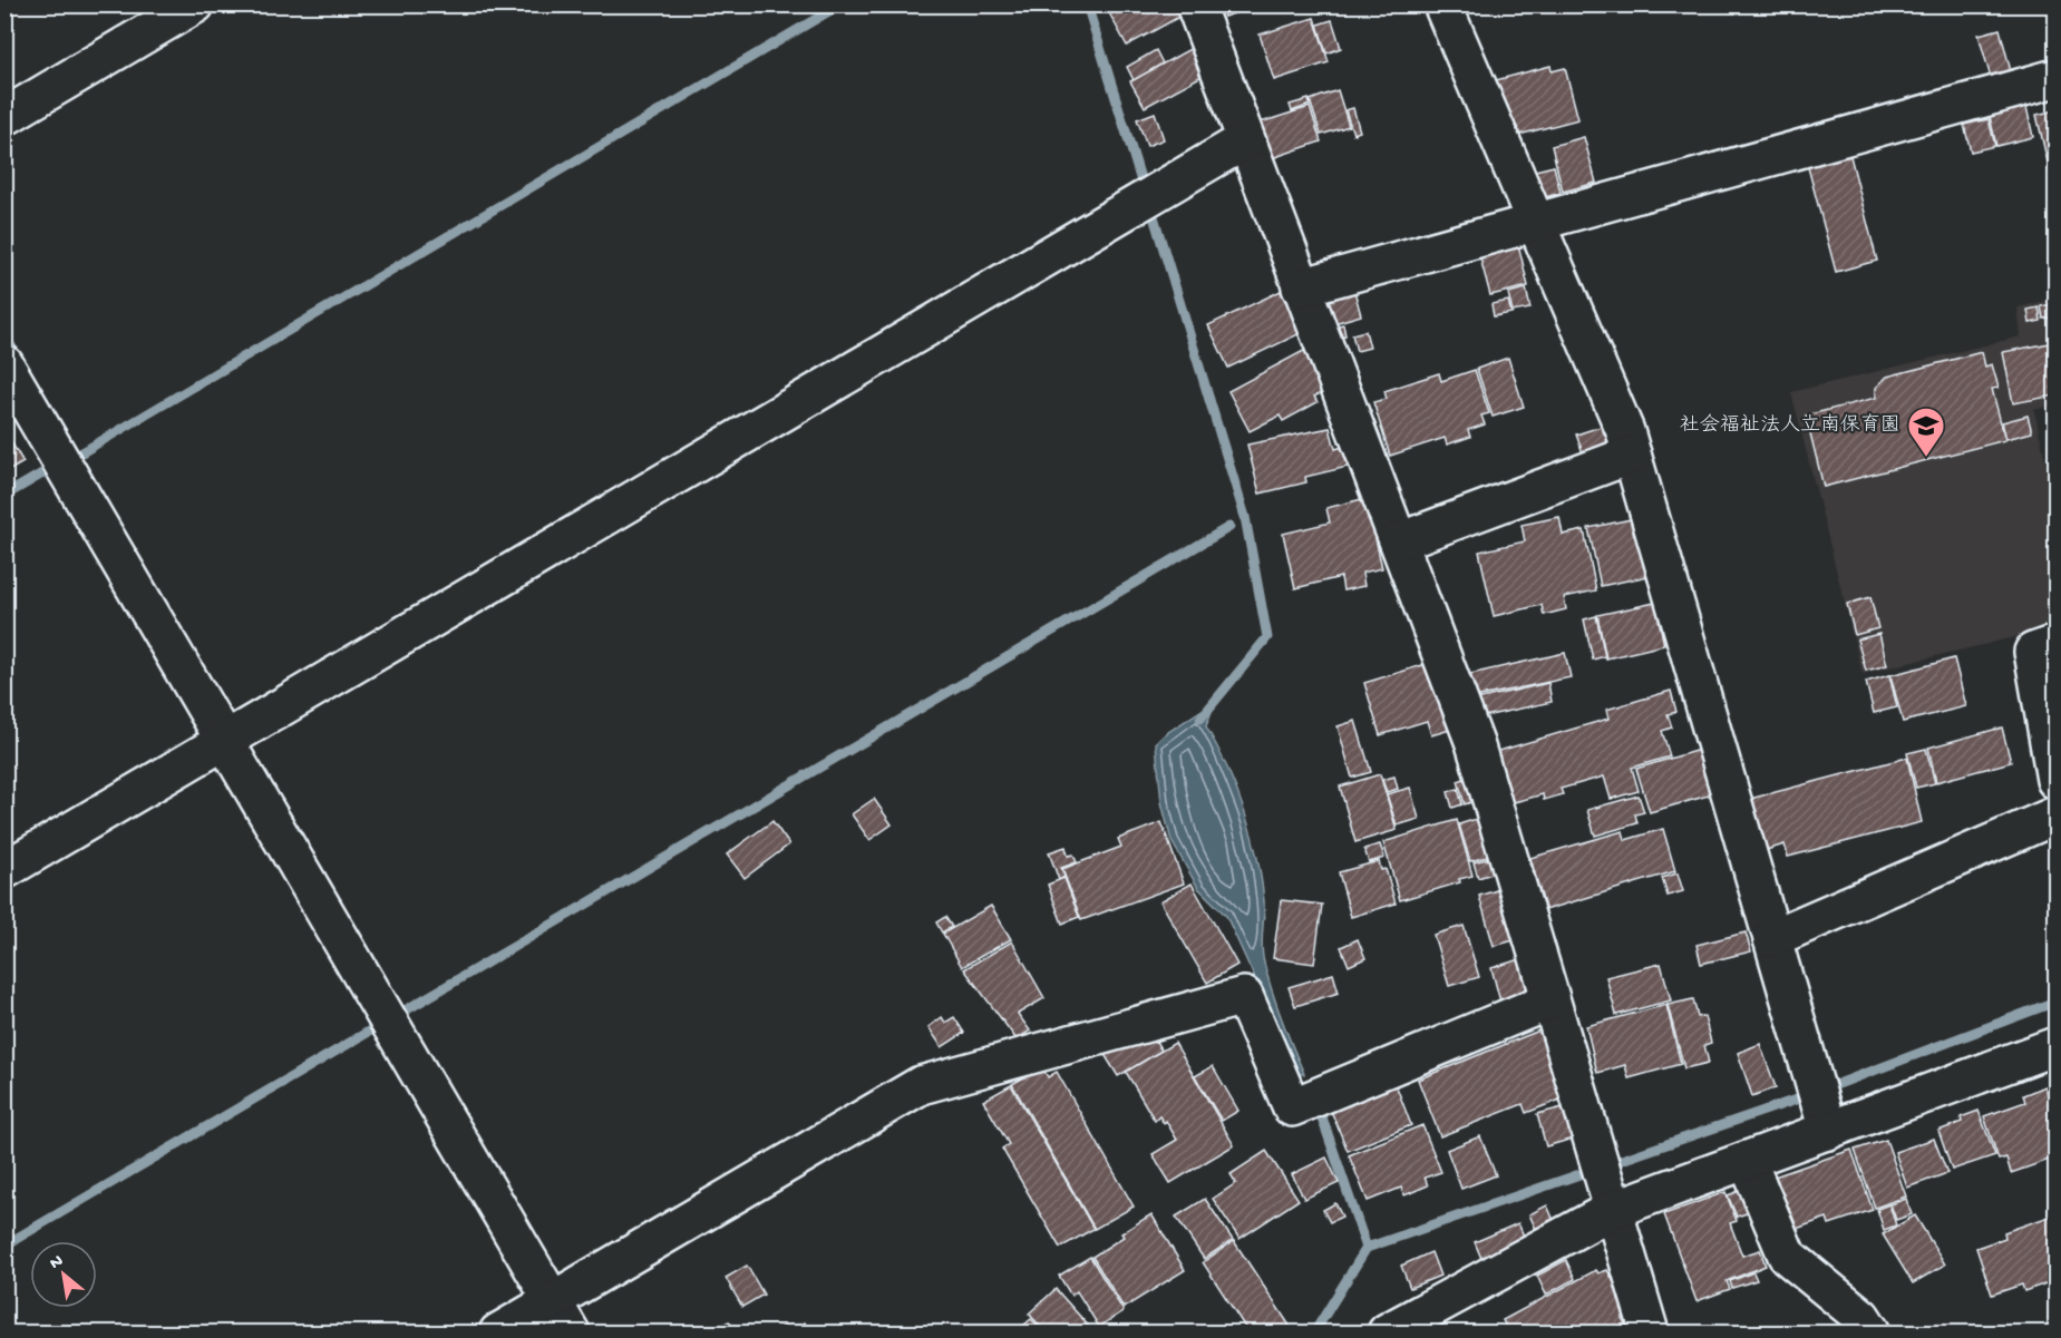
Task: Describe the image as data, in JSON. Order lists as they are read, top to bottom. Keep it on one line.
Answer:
{"places":{"school or university":["社会福祉法人立南保育園"]},"north":"top left"}
